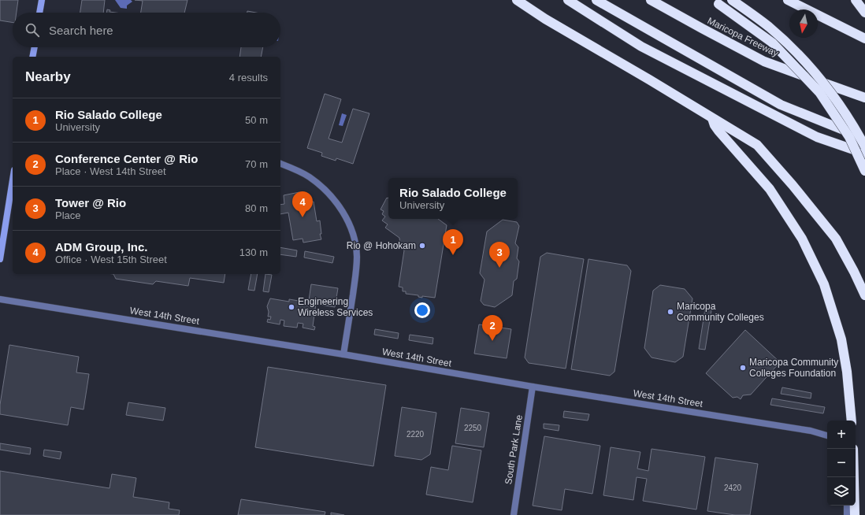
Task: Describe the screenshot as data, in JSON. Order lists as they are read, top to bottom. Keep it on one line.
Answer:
{"streets":{"highway":["Maricopa Freeway"],"street":["West 14th Street","South Park Lane"]},"crossings":[["West 14th Street","South Park Lane"]],"places":["Rio @ Hohokam","Engineering Wireless Services","Maricopa Community Colleges","Maricopa Community Colleges Foundation"],"house_numbers":["2250","2220","2420"],"north":"bottom","page":{"search":"Search here","heading":["Nearby","4 results"],"list":[{"mark":"1","name":"Rio Salado College","note":"University","value":"50 m"},{"mark":"2","name":"Conference Center @ Rio","note":"Place · West 14th Street","value":"70 m"},{"mark":"3","name":"Tower @ Rio","note":"Place","value":"80 m"},{"mark":"4","name":"ADM Group, Inc.","note":"Office · West 15th Street","value":"130 m"}],"popup":["Rio Salado College","University"],"pins":["4","1","3","2"],"map_buttons":["+","−"]}}
